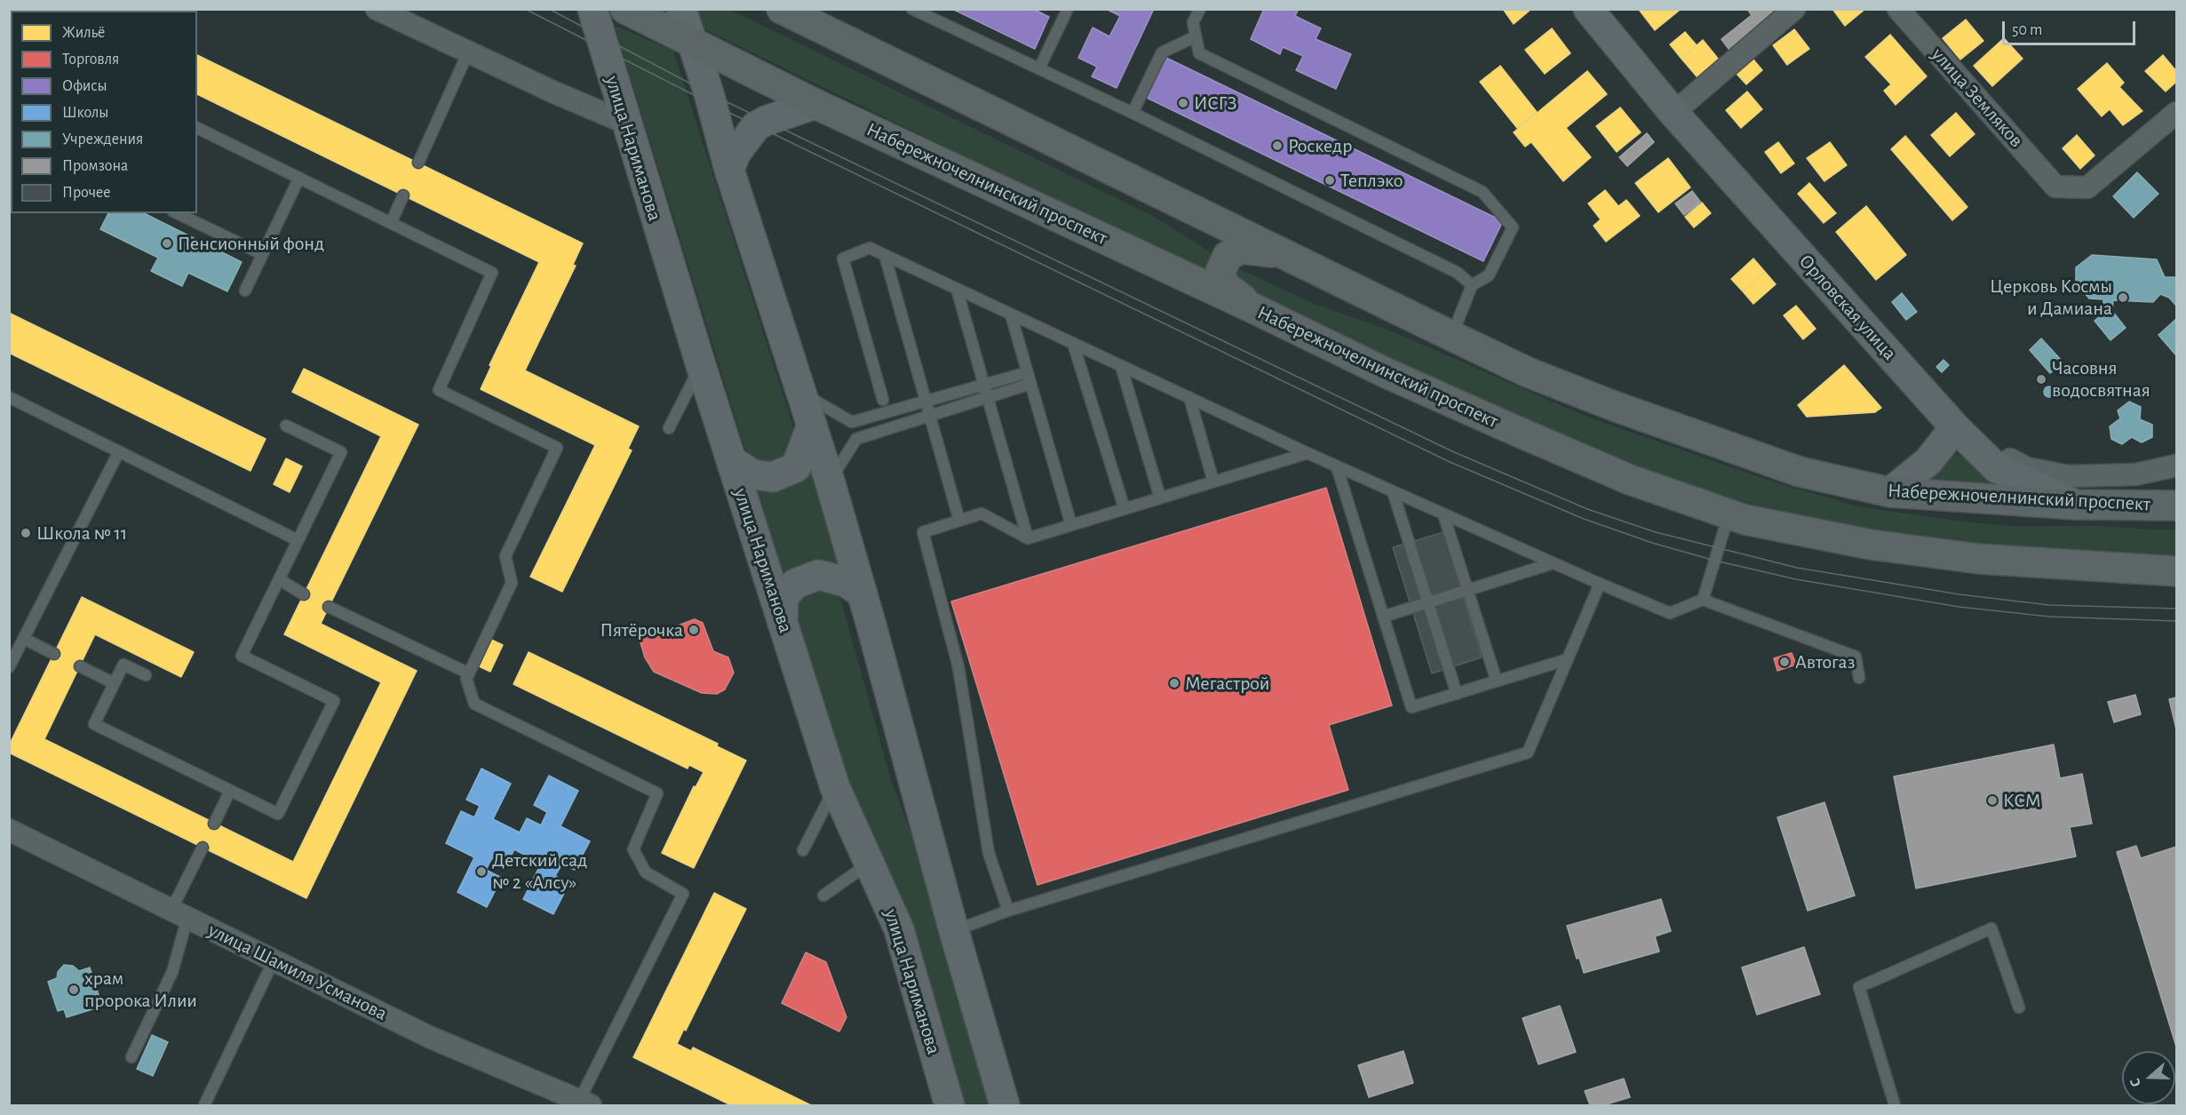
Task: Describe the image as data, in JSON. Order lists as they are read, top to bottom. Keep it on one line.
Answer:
{"streets":{"main road":["улица Нариманова","Набережночелнинский проспект","Орловская улица"],"street":["улица Земляков","улица Шамиля Усманова"]},"places":["ИСГЗ","Роскедр","Теплэко","Пенсионный фонд","Церковь Космы и Дамиана","Часовня водосвятная","Школа № 11","Пятёрочка","Автогаз","Мегастрой","КСМ","Детский сад № 2 «Алсу»","храм пророка Илии"],"legend":["Жильё","Торговля","Офисы","Школы","Учреждения","Промзона","Прочее"],"scale_bar":"50 m","north":"left"}
